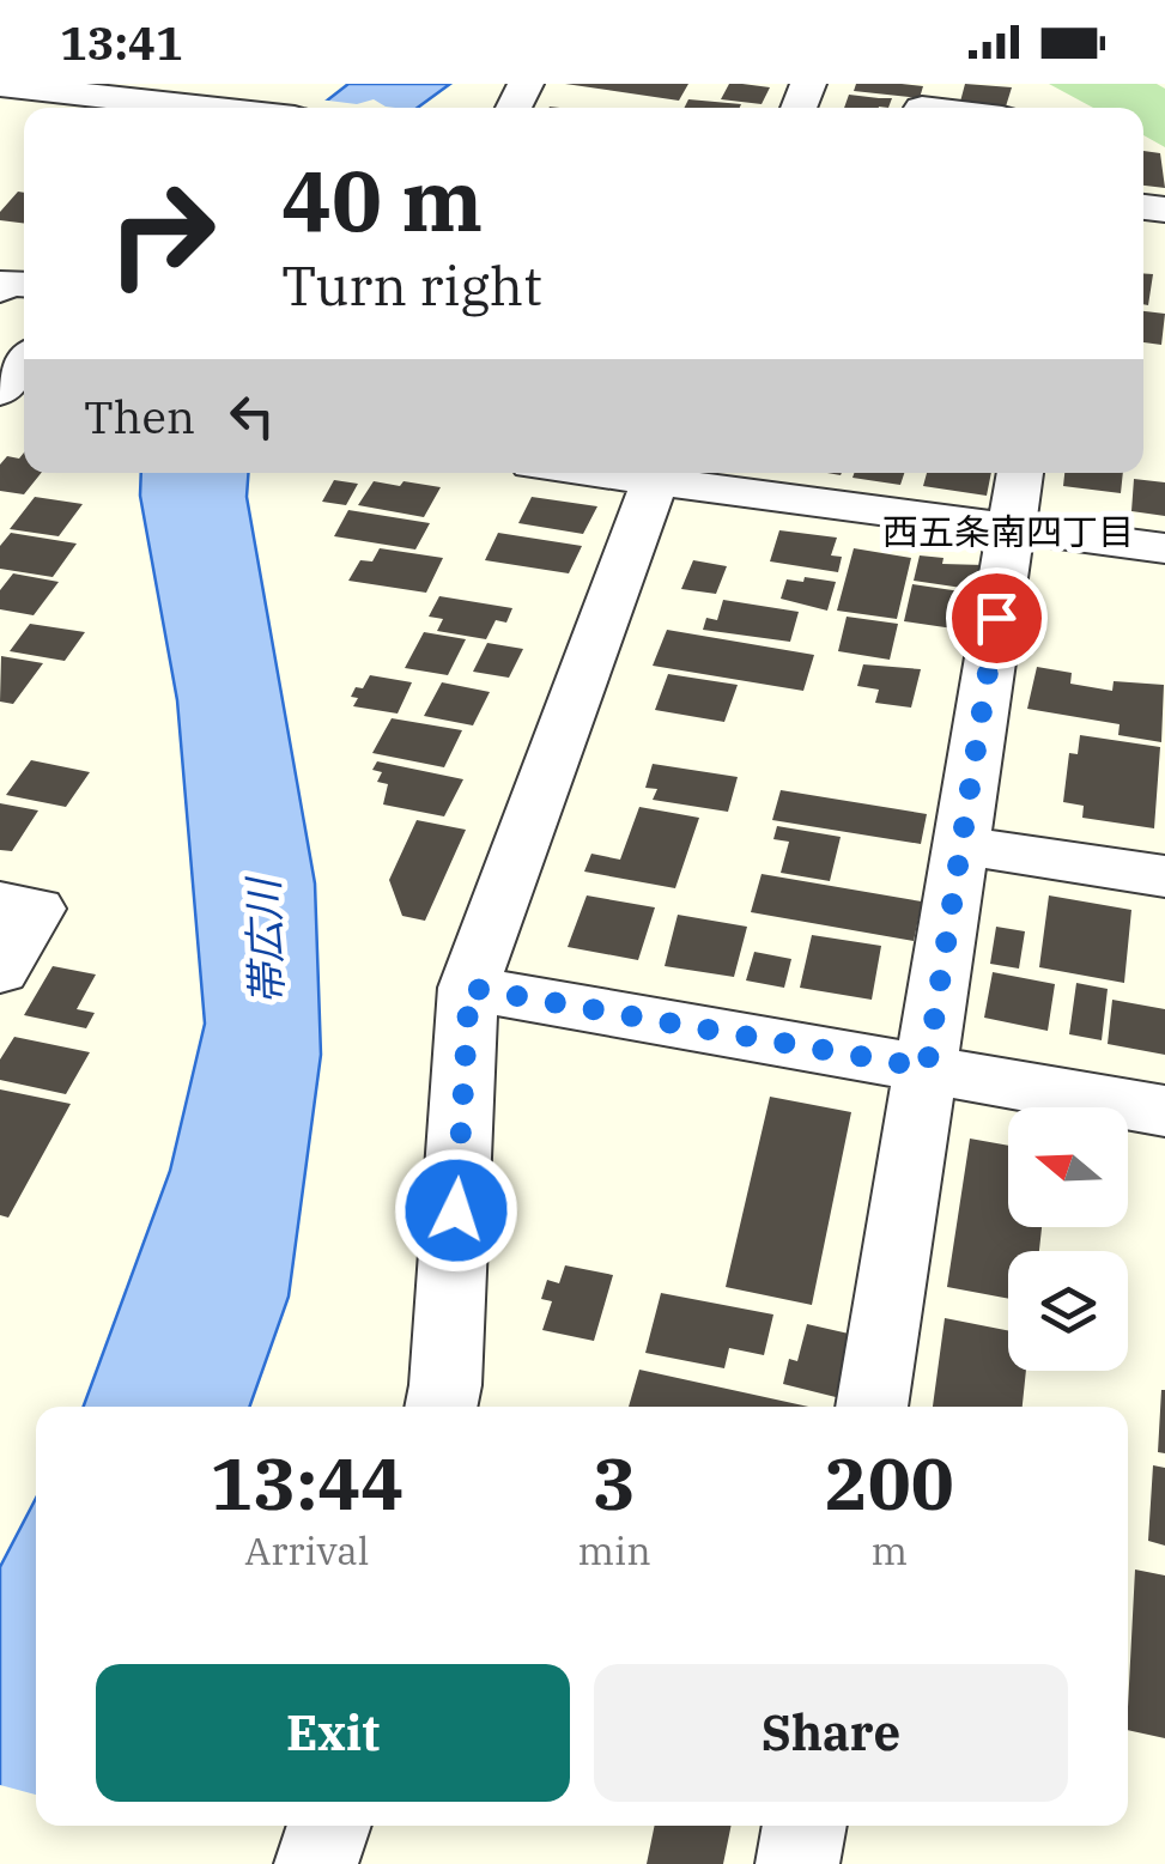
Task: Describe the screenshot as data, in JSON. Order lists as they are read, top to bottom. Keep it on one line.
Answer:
{"districts":["西五条南四丁目"],"water":["帯広川"],"north":"left","page":{"status":"13:41","turn":["40 m","Turn right"],"then":"Then","eta":["13:44","Arrival","3","min","200","m"],"buttons":["Exit","Share"]}}
